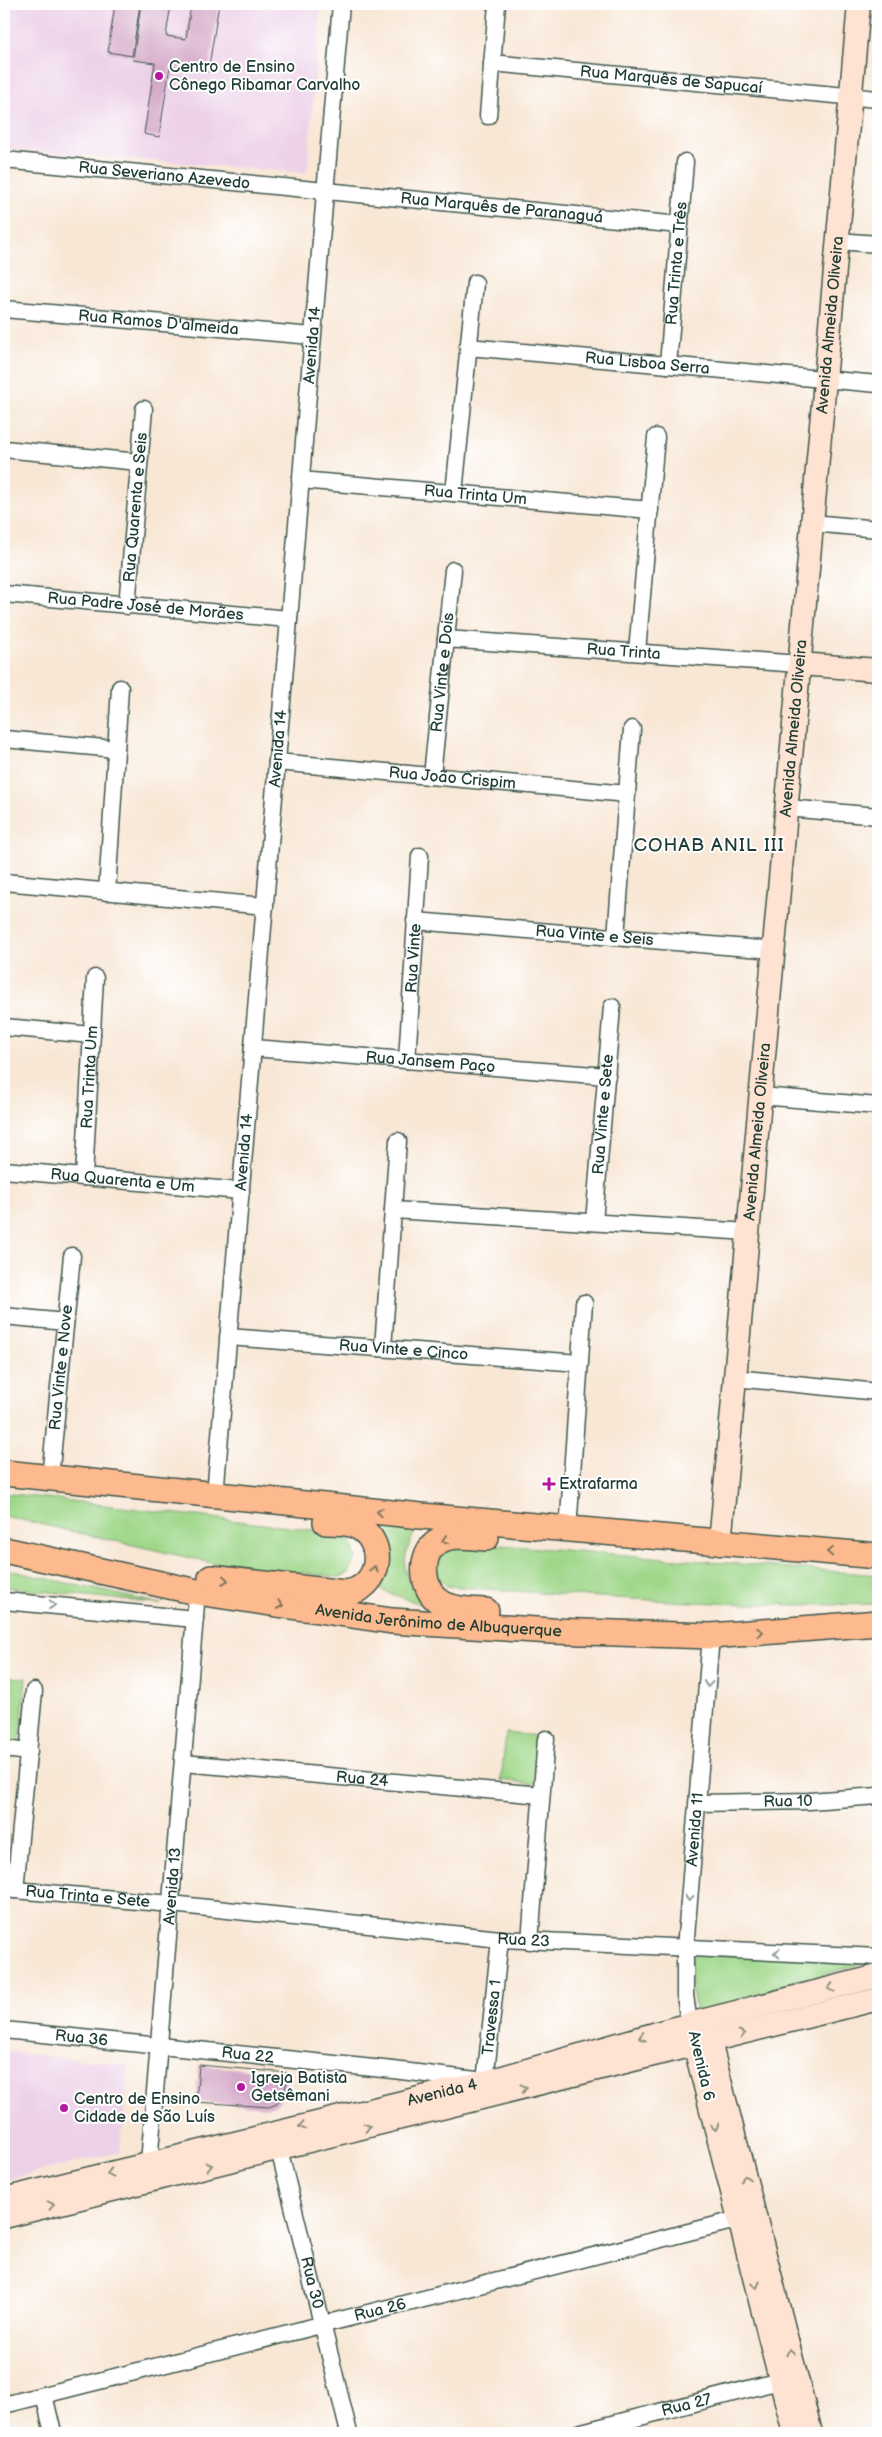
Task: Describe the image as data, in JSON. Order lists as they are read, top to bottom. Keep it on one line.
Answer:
{"streets":{"main road":["Avenida Jerônimo de Albuquerque"],"street":["Rua Marquês de Sapucaí","Rua Severiano Azevedo","Rua Marquês de Paranaguá","Rua Trinta e Três","Rua Ramos D'almeida","Avenida Almeida Oliveira","Avenida 14","Rua Lisboa Serra","Rua Trinta Um","Rua Quarenta e Seis","Rua Padre José de Morães","Rua Trinta","Rua Vinte e Dois","Rua João Crispim","Rua Vinte e Seis","Rua Vinte","Rua Jansem Paço","Rua Vinte e Sete","Rua Quarenta e Um","Rua Vinte e Cinco","Rua Vinte e Nove","Rua 24","Rua 10","Avenida 11","Avenida 13","Rua Trinta e Sete","Rua 23","Travessa 1","Rua 36","Rua 22","Avenida 6","Avenida 4","Rua 30","Rua 26","Rua 27"]},"crossings":[["Rua Marquês de Sapucaí","Avenida Almeida Oliveira"],["Rua Severiano Azevedo","Rua Marquês de Paranaguá"],["Rua Severiano Azevedo","Avenida 14"],["Rua Marquês de Paranaguá","Rua Trinta e Três"],["Rua Marquês de Paranaguá","Avenida 14"],["Rua Trinta e Três","Rua Lisboa Serra"],["Rua Ramos D'almeida","Avenida 14"],["Avenida Almeida Oliveira","Rua Lisboa Serra"],["Avenida Almeida Oliveira","Rua Trinta"],["Avenida Almeida Oliveira","Rua Vinte e Seis"],["Avenida 14","Rua Trinta Um"],["Avenida 14","Rua Padre José de Morães"],["Avenida 14","Rua João Crispim"],["Avenida 14","Rua Jansem Paço"],["Avenida 14","Rua Quarenta e Um"],["Avenida 14","Rua Vinte e Cinco"],["Rua Trinta Um","Rua Quarenta e Um"],["Rua Quarenta e Seis","Rua Padre José de Morães"],["Rua Trinta","Rua Vinte e Dois"],["Rua Vinte e Dois","Rua João Crispim"],["Rua Vinte e Seis","Rua Vinte"],["Rua Vinte","Rua Jansem Paço"],["Rua Jansem Paço","Rua Vinte e Sete"],["Avenida Jerônimo de Albuquerque","Avenida 11"],["Avenida Jerônimo de Albuquerque","Avenida 13"],["Rua 24","Avenida 13"],["Rua 10","Avenida 11"],["Avenida 11","Rua 23"],["Avenida 11","Avenida 6"],["Avenida 11","Avenida 4"],["Avenida 13","Rua Trinta e Sete"],["Avenida 13","Rua 23"],["Avenida 13","Rua 36"],["Avenida 13","Rua 22"],["Avenida 13","Avenida 4"],["Rua Trinta e Sete","Rua 23"],["Rua 23","Travessa 1"],["Travessa 1","Rua 22"],["Travessa 1","Avenida 4"],["Rua 36","Rua 22"],["Rua 22","Avenida 4"],["Avenida 6","Avenida 4"],["Avenida 6","Rua 26"],["Avenida 6","Rua 27"],["Avenida 4","Rua 30"],["Rua 30","Rua 26"]],"one_way":["Avenida 11"],"districts":["COHAB ANIL III"],"places":{"other":["Centro de Ensino Cônego Ribamar Carvalho","Igreja Batista Getsêmani","Centro de Ensino Cidade de São Luís"],"health":["Extrafarma"]}}
